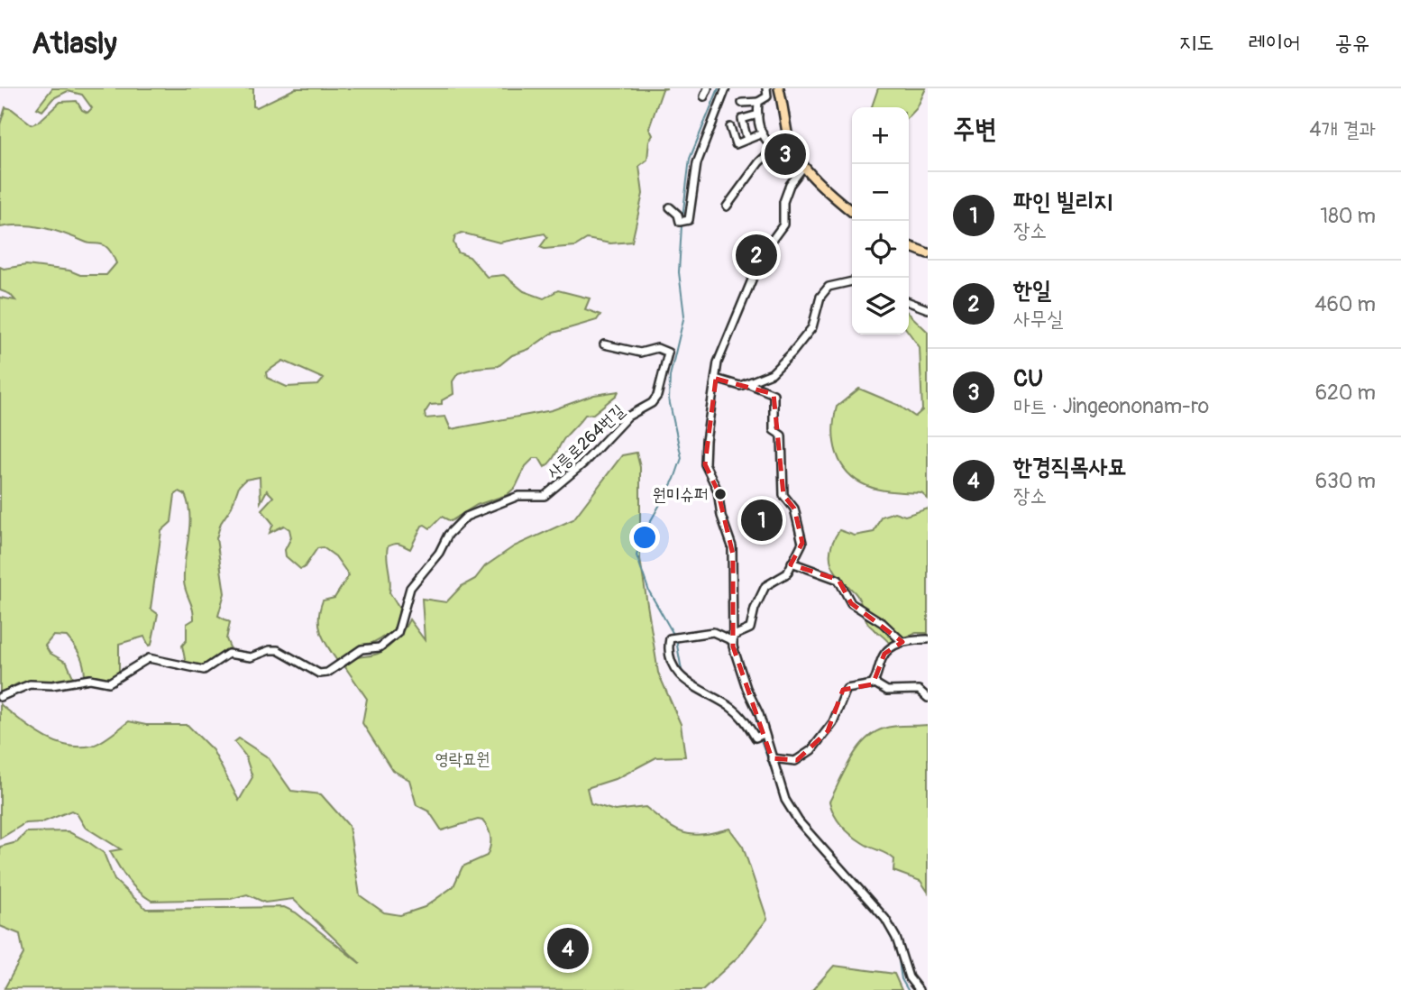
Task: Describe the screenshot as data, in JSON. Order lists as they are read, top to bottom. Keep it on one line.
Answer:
{"streets":{"street":["사릉로264번길"]},"parks":["영락묘원"],"places":["원미슈퍼"],"page":{"header":"Atlasly","nav":["지도","레이어","공유"],"heading":["주변","4개 결과"],"map_buttons":["+","−"],"pins":["3","2","1","4"],"list":[{"mark":"1","name":"파인 빌리지","note":"장소","value":"180 m"},{"mark":"2","name":"한일","note":"사무실","value":"460 m"},{"mark":"3","name":"CU","note":"마트 · Jingeononam-ro","value":"620 m"},{"mark":"4","name":"한경직목사묘","note":"장소","value":"630 m"}]}}
